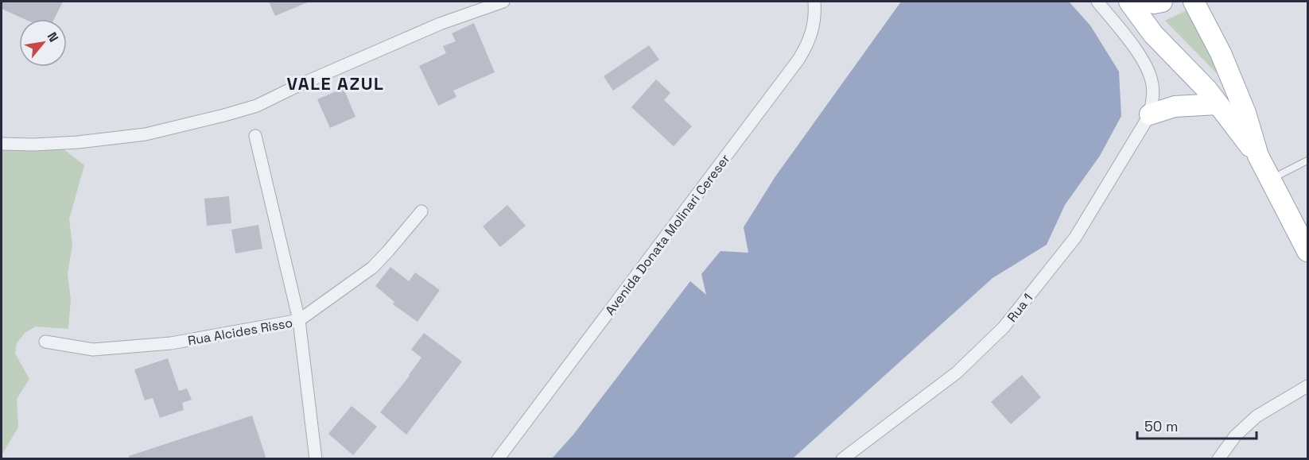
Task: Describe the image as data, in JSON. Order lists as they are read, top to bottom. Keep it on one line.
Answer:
{"streets":{"street":["Avenida Donata Molinari Cereser","Rua 1","Rua Alcides Risso"]},"districts":["VALE AZUL"],"scale_bar":"50 m","north":"top right"}
